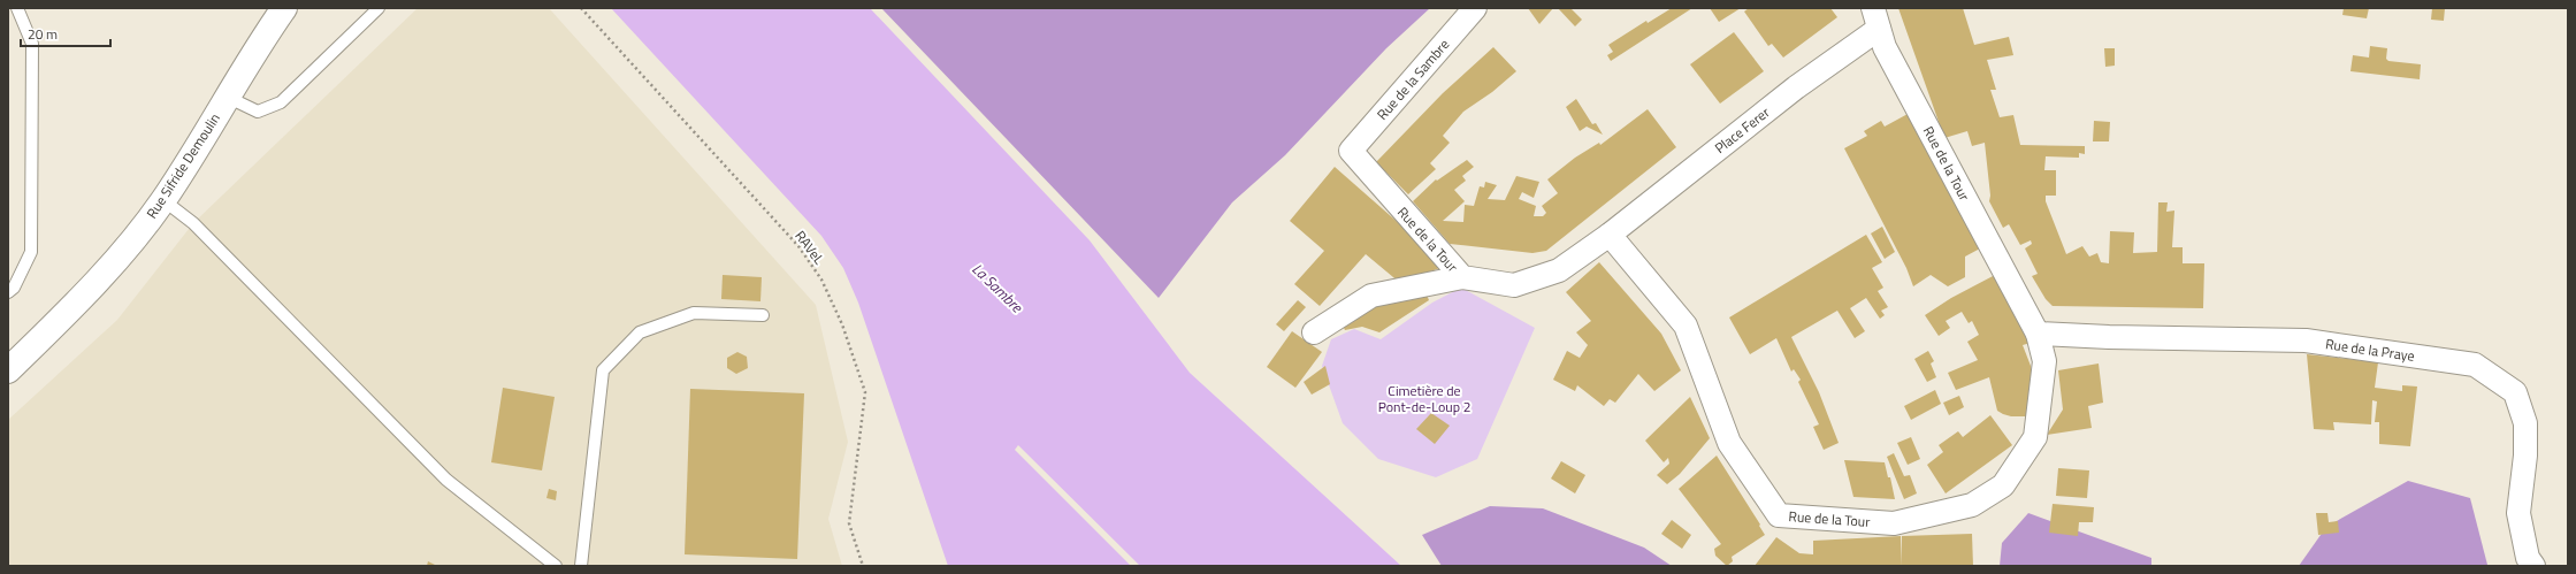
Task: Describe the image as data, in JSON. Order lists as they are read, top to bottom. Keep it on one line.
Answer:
{"streets":{"main road":["Rue Sifride Demoulin"],"street":["Rue de la Sambre","Place Ferer","Rue de la Tour","Rue de la Praye"],"path":["RAVeL"]},"crossings":[["Rue de la Sambre","Rue de la Tour"],["Place Ferer","Rue de la Tour"],["Rue de la Tour","Rue de la Praye"]],"water":["La Sambre"],"parks":["Cimetière de Pont-de-Loup 2"],"scale_bar":"20 m"}
